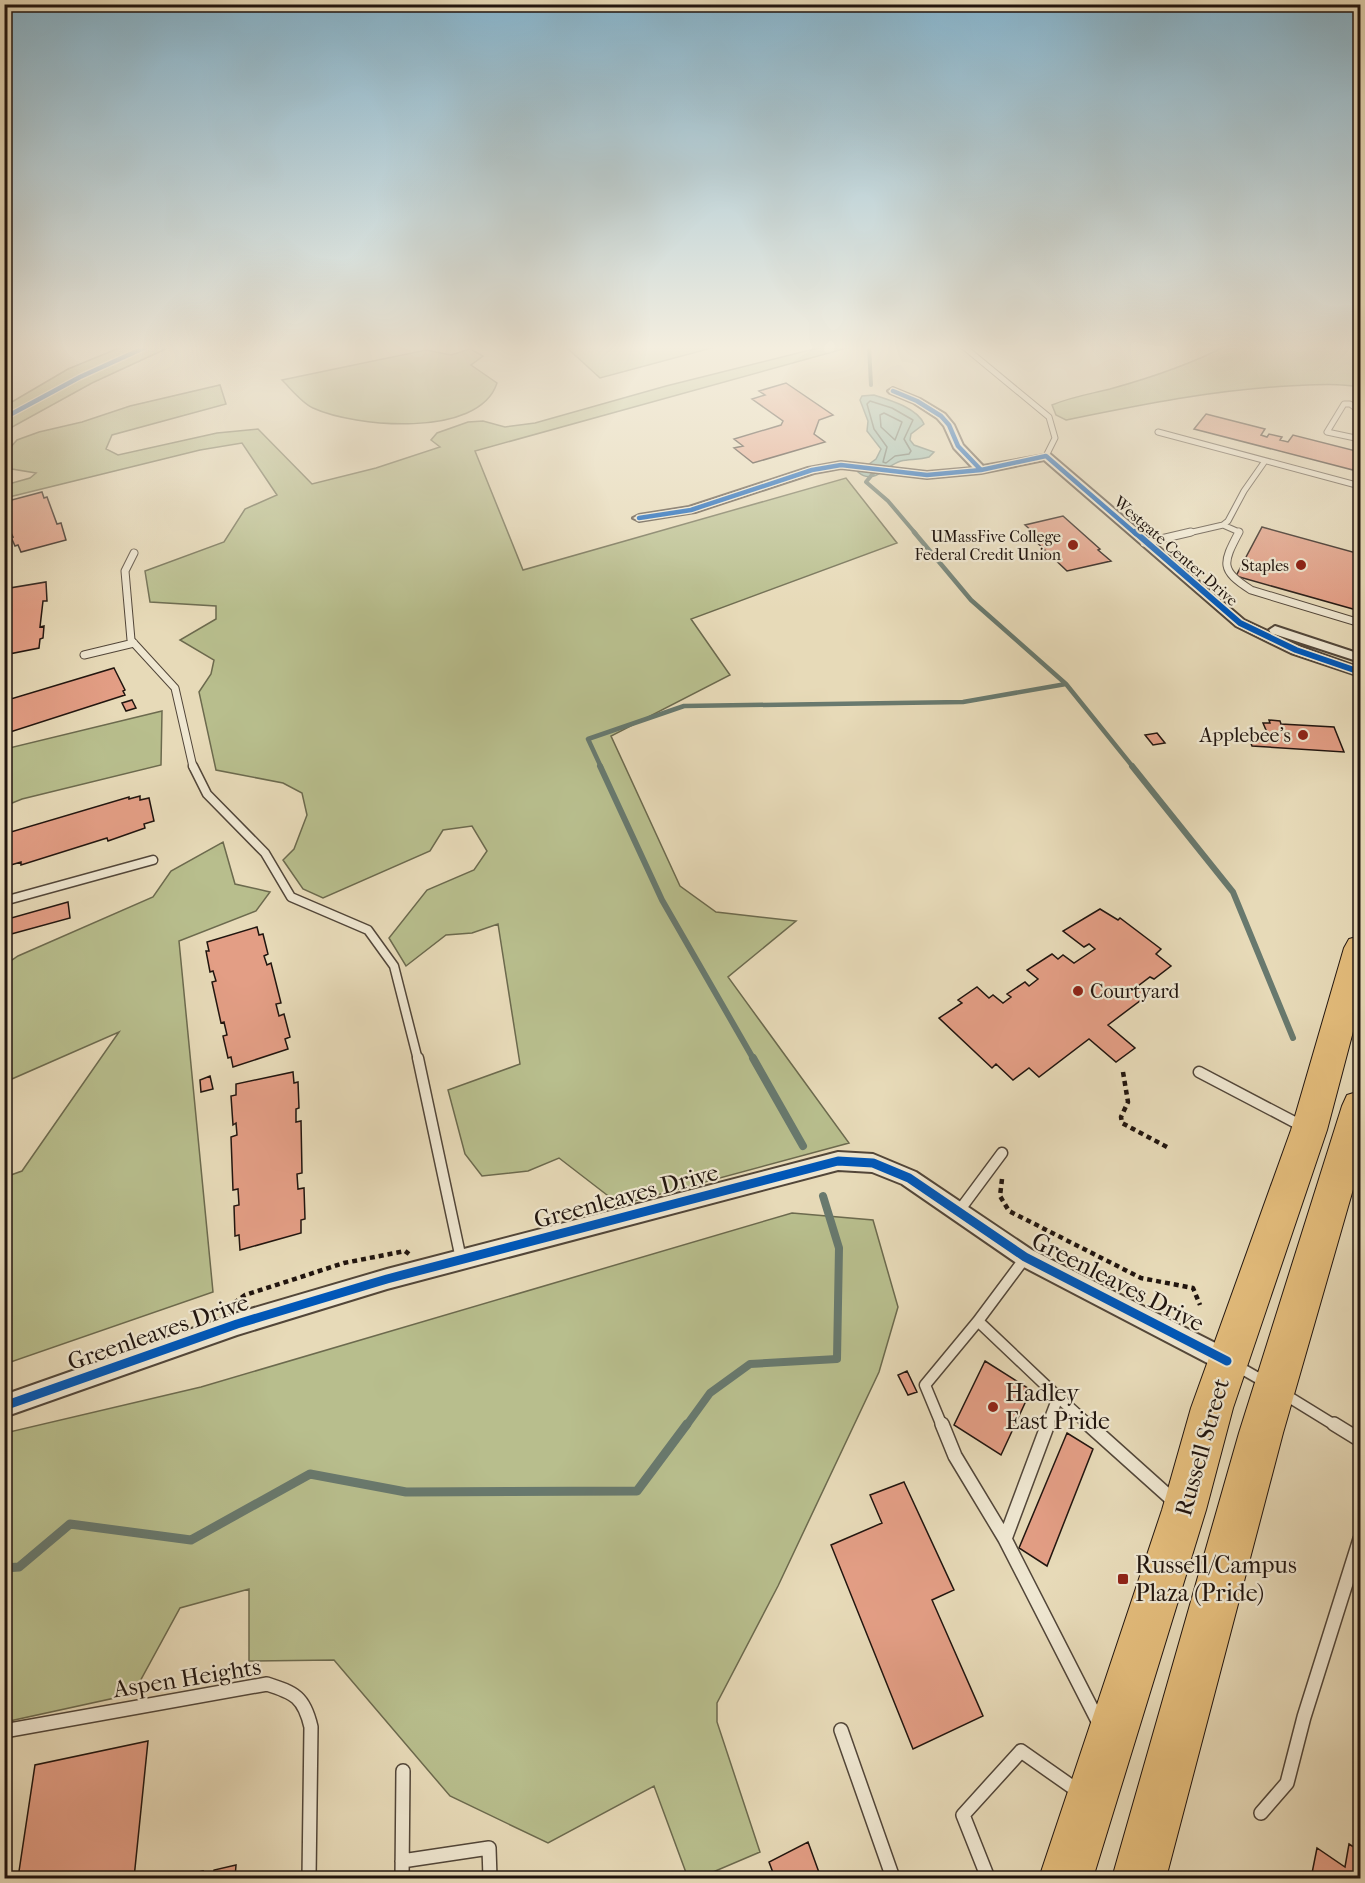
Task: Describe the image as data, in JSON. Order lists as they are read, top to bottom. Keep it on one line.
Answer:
{"streets":{"highway":["Russell Street"],"street":["Westgate Center Drive","Greenleaves Drive"],"lane":["Aspen Heights"]},"crossings":[["Greenleaves Drive","Russell Street"]],"places":{"other":["UMassFive College Federal Credit Union","Staples","Applebee's","Courtyard","Hadley East Pride"],"transit":["Russell/Campus Plaza (Pride)"]}}
